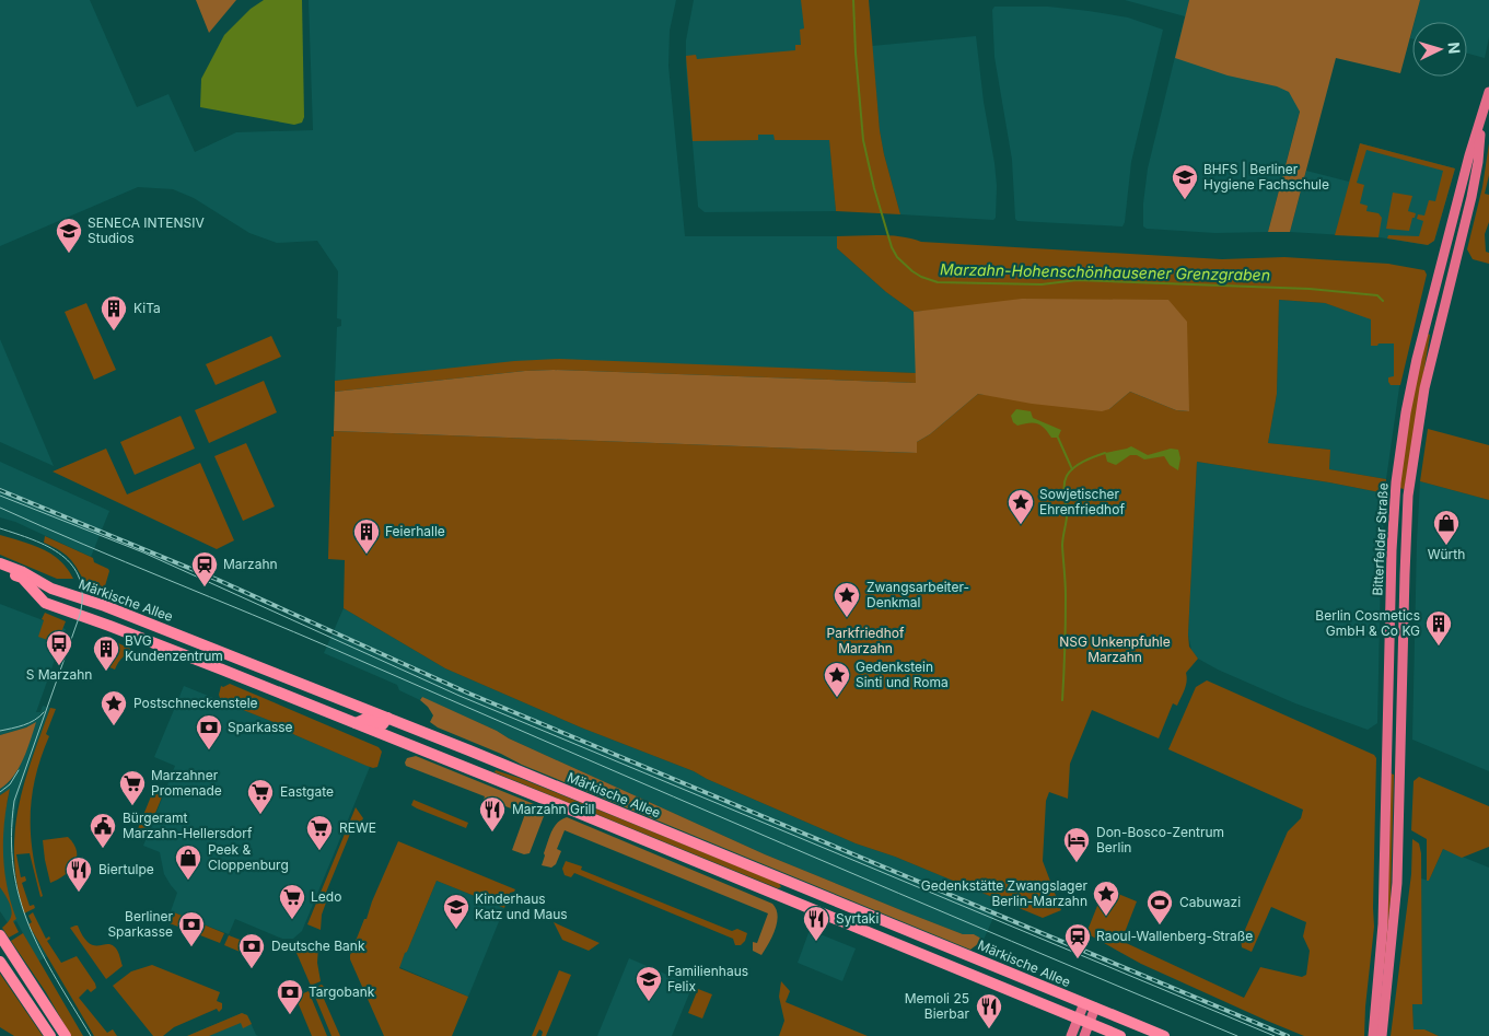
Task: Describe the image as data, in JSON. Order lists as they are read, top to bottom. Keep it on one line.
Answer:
{"streets":{"main road":["Bitterfelder Straße","Märkische Allee"]},"water":["Marzahn-Hohenschönhausener Grenzgraben"],"parks":["Parkfriedhof Marzahn","NSG Unkenpfuhle Marzahn"],"places":{"school or university":["BHFS | Berliner Hygiene Fachschule","SENECA INTENSIV Studios","Kinderhaus Katz und Maus","Familienhaus Felix"],"building":["KiTa","Feierhalle","Berlin Cosmetics GmbH & Co KG","BVG Kundenzentrum"],"place":["Sowjetischer Ehrenfriedhof","Zwangsarbeiter- Denkmal","Gedenkstein Sinti und Roma","Postschneckenstele","Gedenkstätte Zwangslager Berlin-Marzahn"],"shop":["Würth","Peek & Cloppenburg"],"station":["Marzahn","Raoul-Wallenberg-Straße"],"bus stop":["S Marzahn"],"bank":["Sparkasse","Berliner Sparkasse","Deutsche Bank","Targobank"],"supermarket":["Marzahner Promenade","Eastgate","REWE","Ledo"],"restaurant":["Marzahn Grill","Biertulpe","Syrtaki","Memoli 25 Bierbar"],"public building":["Bürgeramt Marzahn-Hellersdorf"],"hotel":["Don-Bosco-Zentrum Berlin"],"sports":["Cabuwazi"]},"north":"right"}
